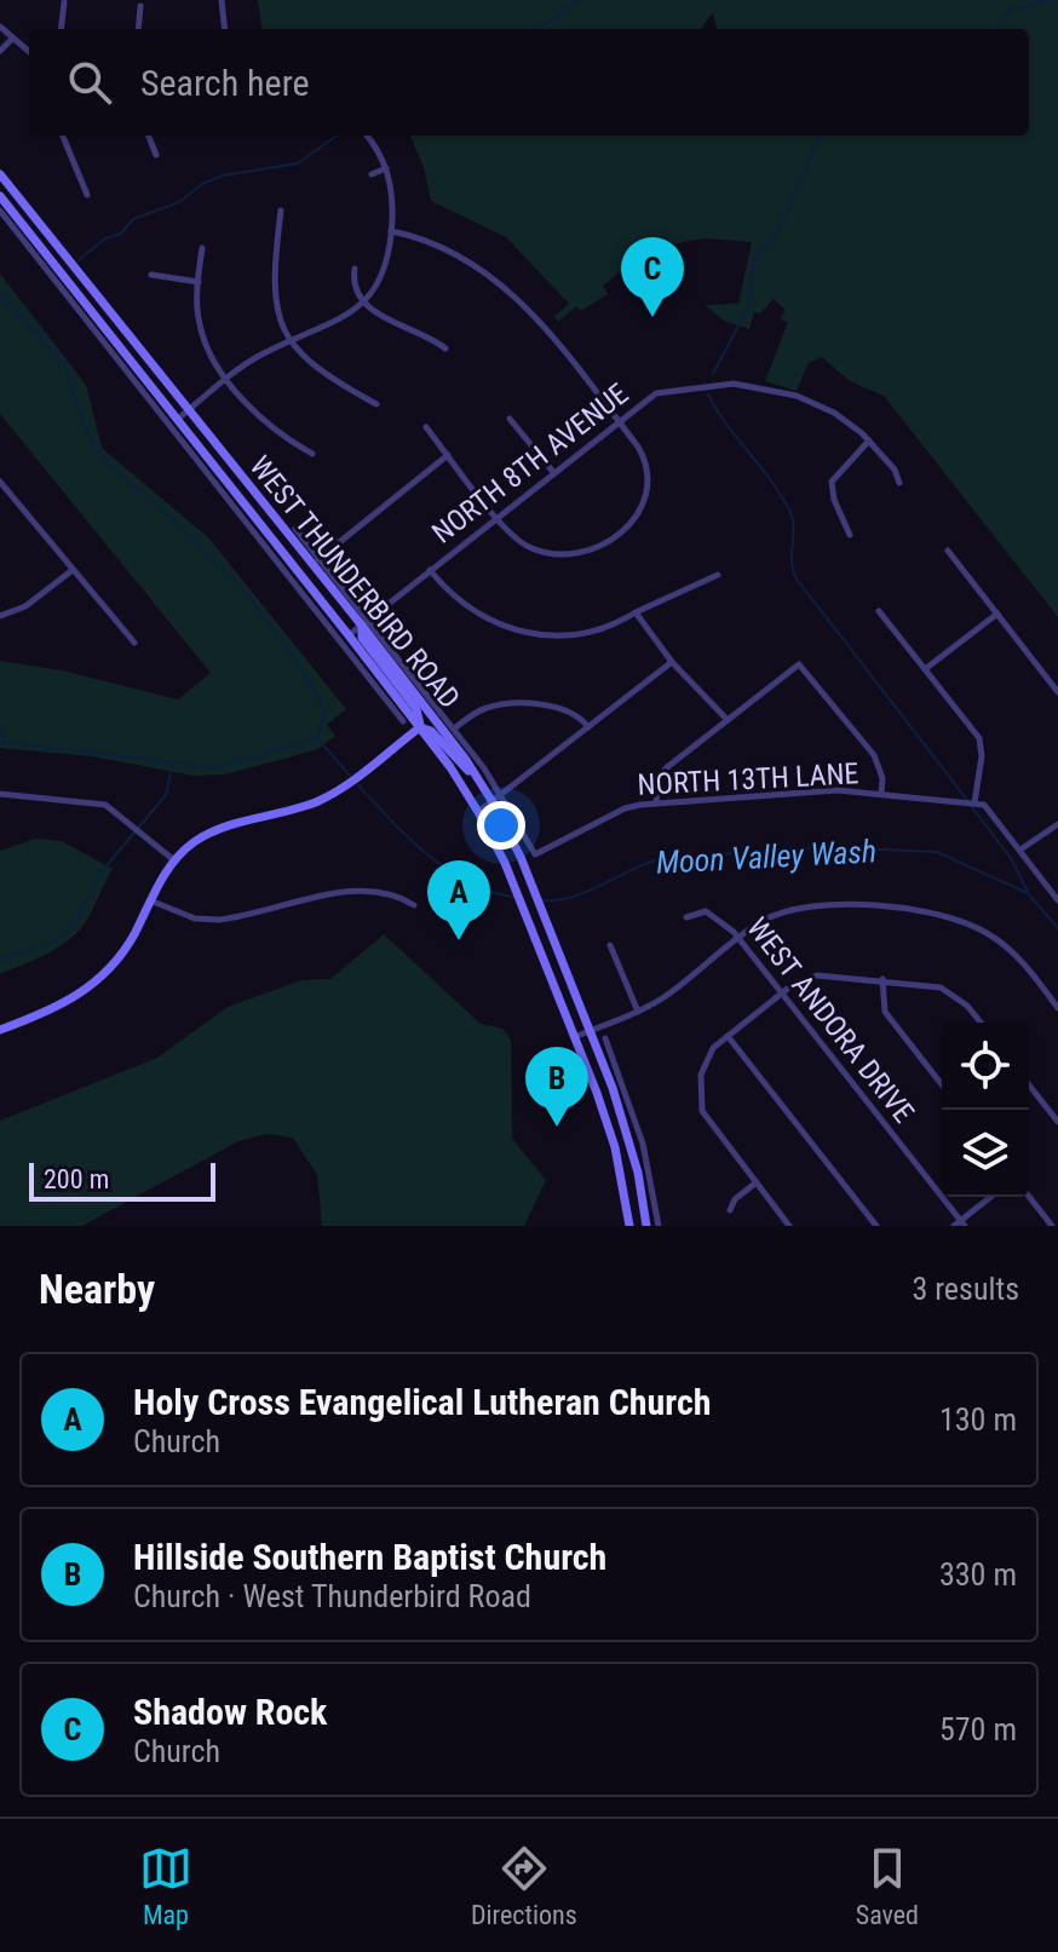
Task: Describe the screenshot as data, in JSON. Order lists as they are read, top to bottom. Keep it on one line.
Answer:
{"streets":{"main road":["WEST THUNDERBIRD ROAD"],"street":["NORTH 8TH AVENUE","NORTH 13TH LANE","WEST ANDORA DRIVE"]},"crossings":[["NORTH 8TH AVENUE","WEST THUNDERBIRD ROAD"],["WEST THUNDERBIRD ROAD","NORTH 13TH LANE"]],"water":["Moon Valley Wash"],"scale_bar":"200 m","page":{"search":"Search here","pins":["C","A","B"],"scale":"200 m","heading":["Nearby","3 results"],"list":[{"mark":"A","name":"Holy Cross Evangelical Lutheran Church","note":"Church","value":"130 m"},{"mark":"B","name":"Hillside Southern Baptist Church","note":"Church · West Thunderbird Road","value":"330 m"},{"mark":"C","name":"Shadow Rock","note":"Church","value":"570 m"}],"nav":["Map","Directions","Saved"]}}
